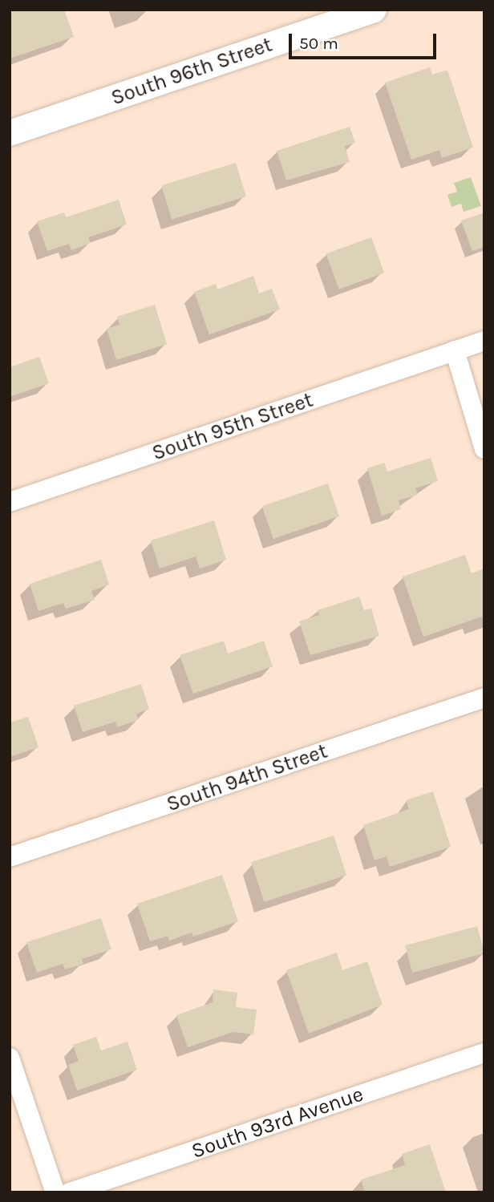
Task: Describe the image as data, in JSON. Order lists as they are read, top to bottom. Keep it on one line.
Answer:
{"streets":{"street":["South 96th Street","South 95th Street","South 94th Street","South 93rd Avenue"]},"scale_bar":"50 m"}
